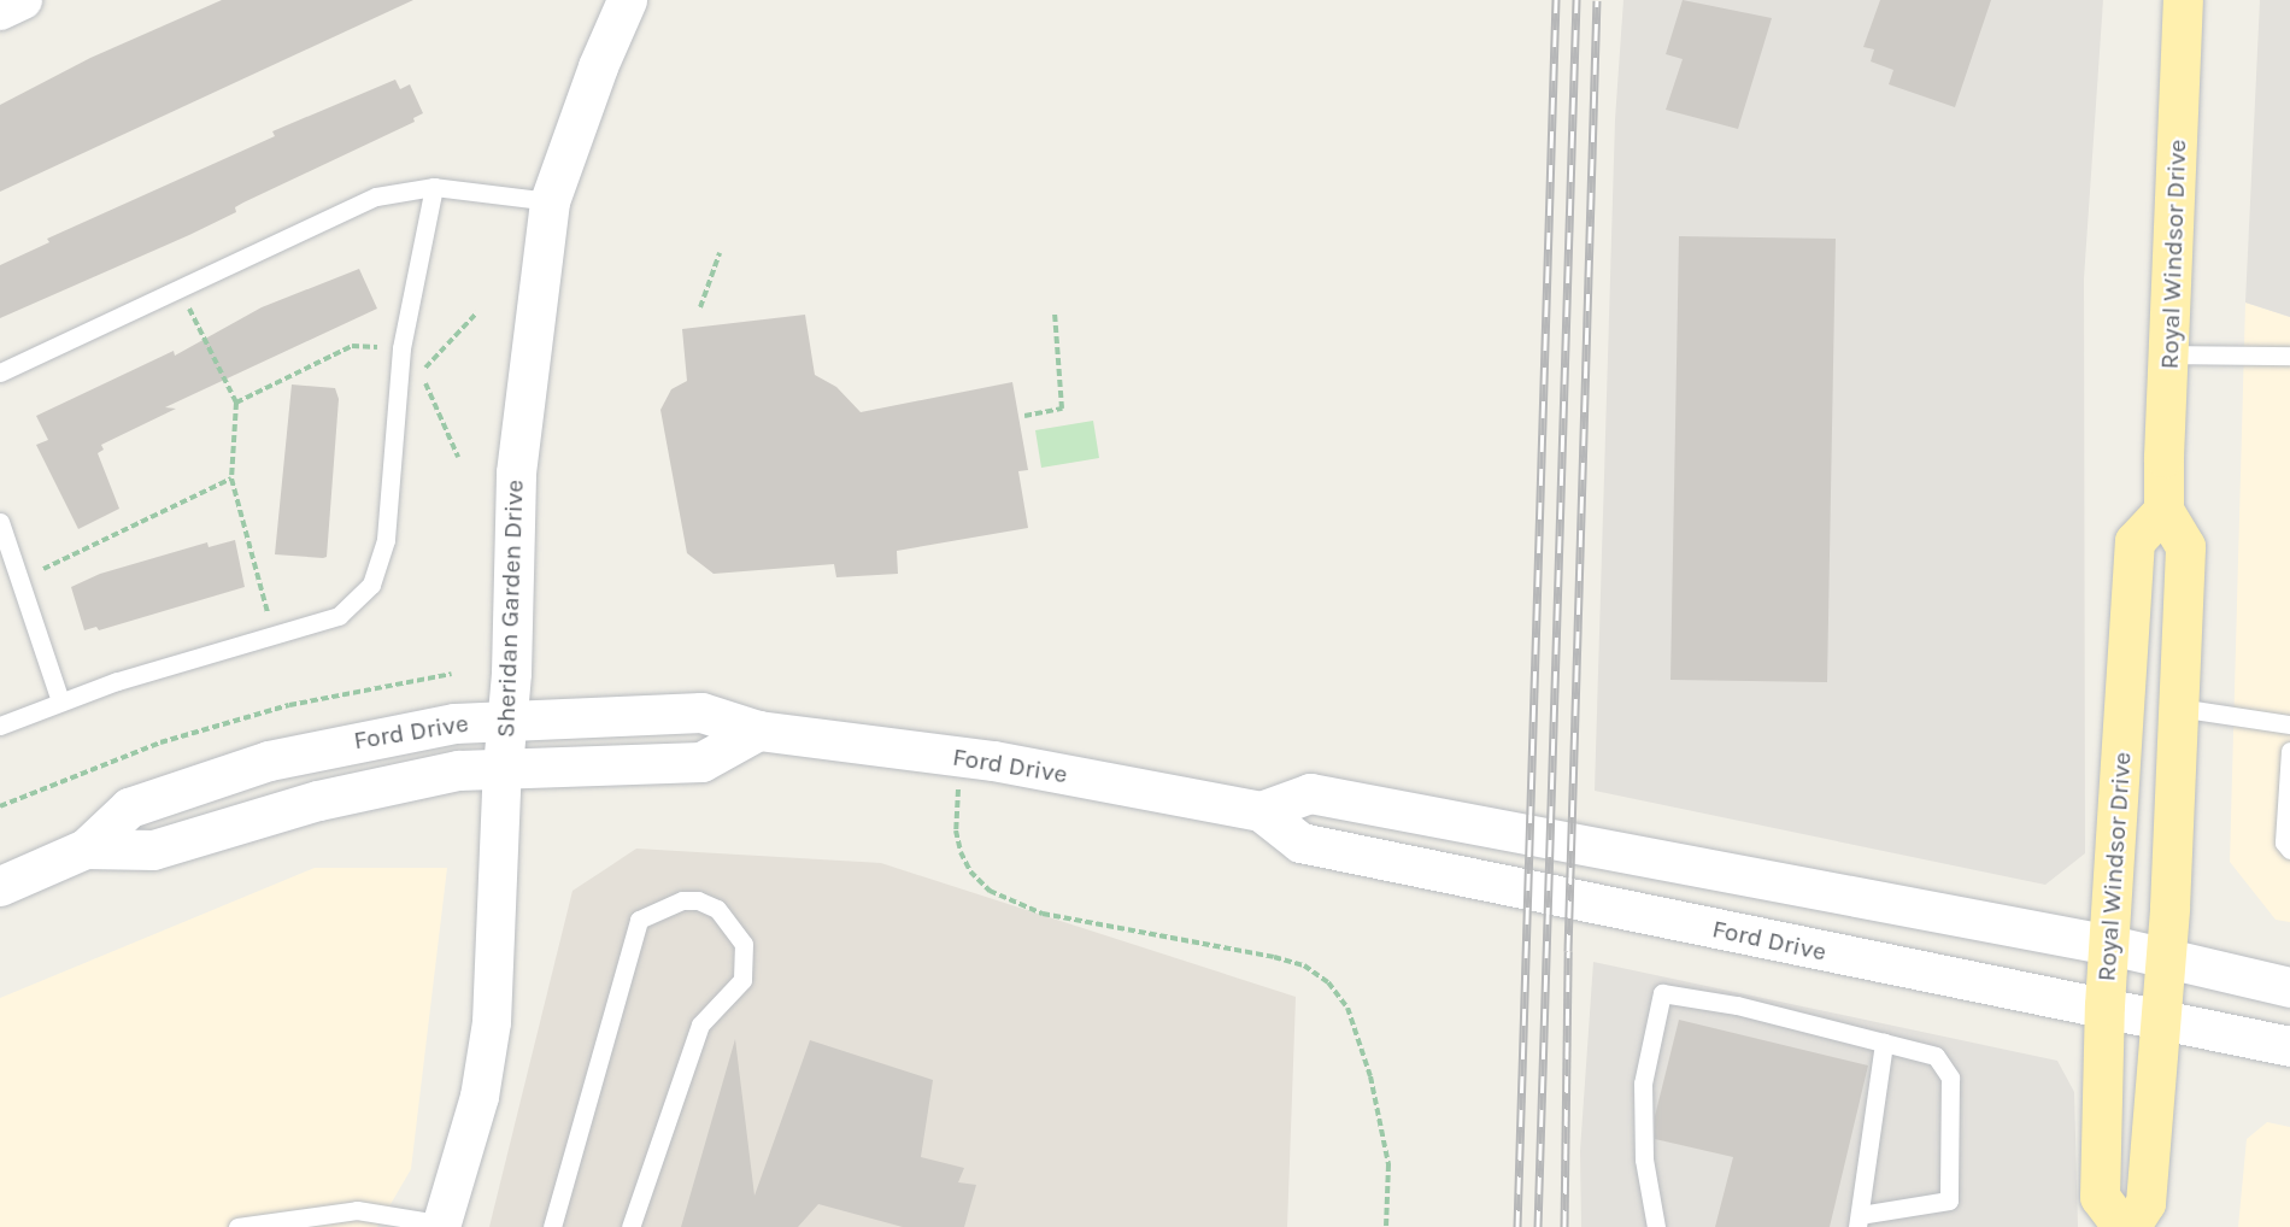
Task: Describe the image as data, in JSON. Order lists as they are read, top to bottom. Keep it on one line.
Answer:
{"streets":{"main road":["Royal Windsor Drive","Sheridan Garden Drive","Ford Drive"]},"crossings":[["Royal Windsor Drive","Ford Drive"],["Sheridan Garden Drive","Ford Drive"]]}
